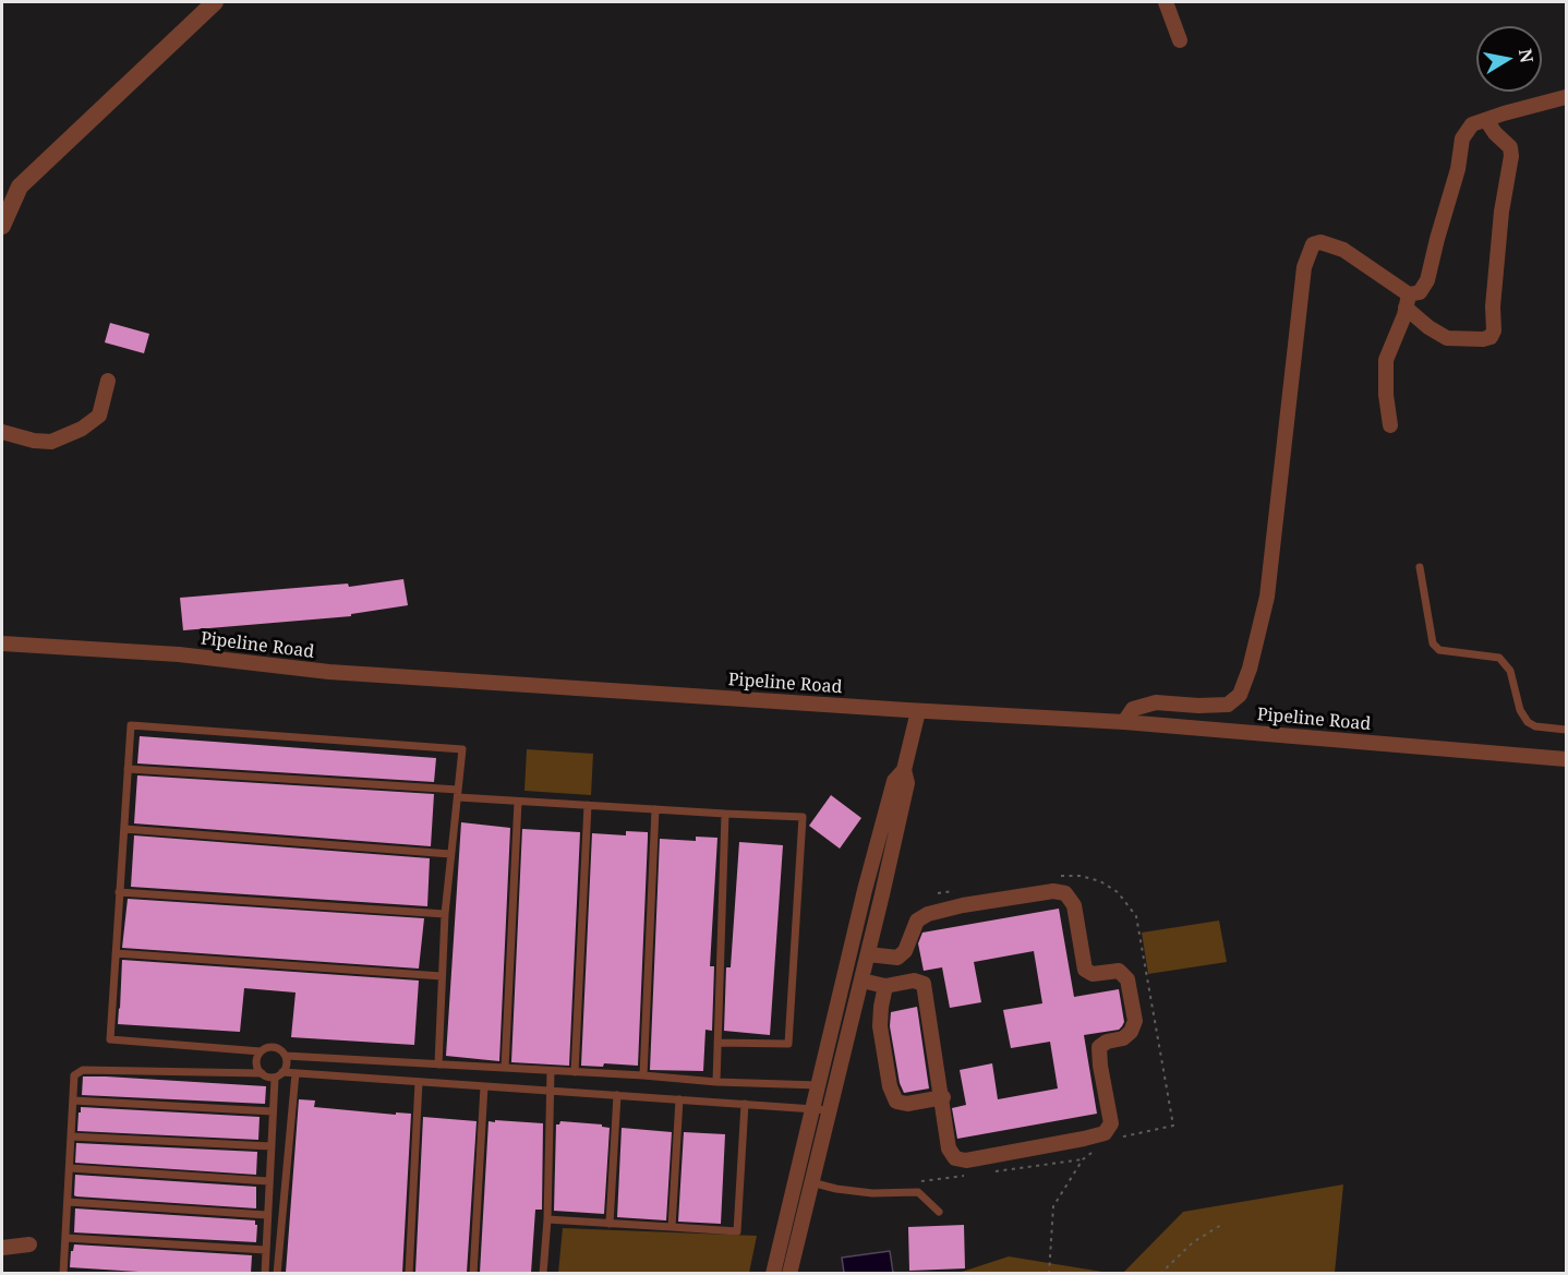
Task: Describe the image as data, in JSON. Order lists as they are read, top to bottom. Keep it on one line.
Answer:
{"streets":{"street":["Pipeline Road"]},"north":"right"}
